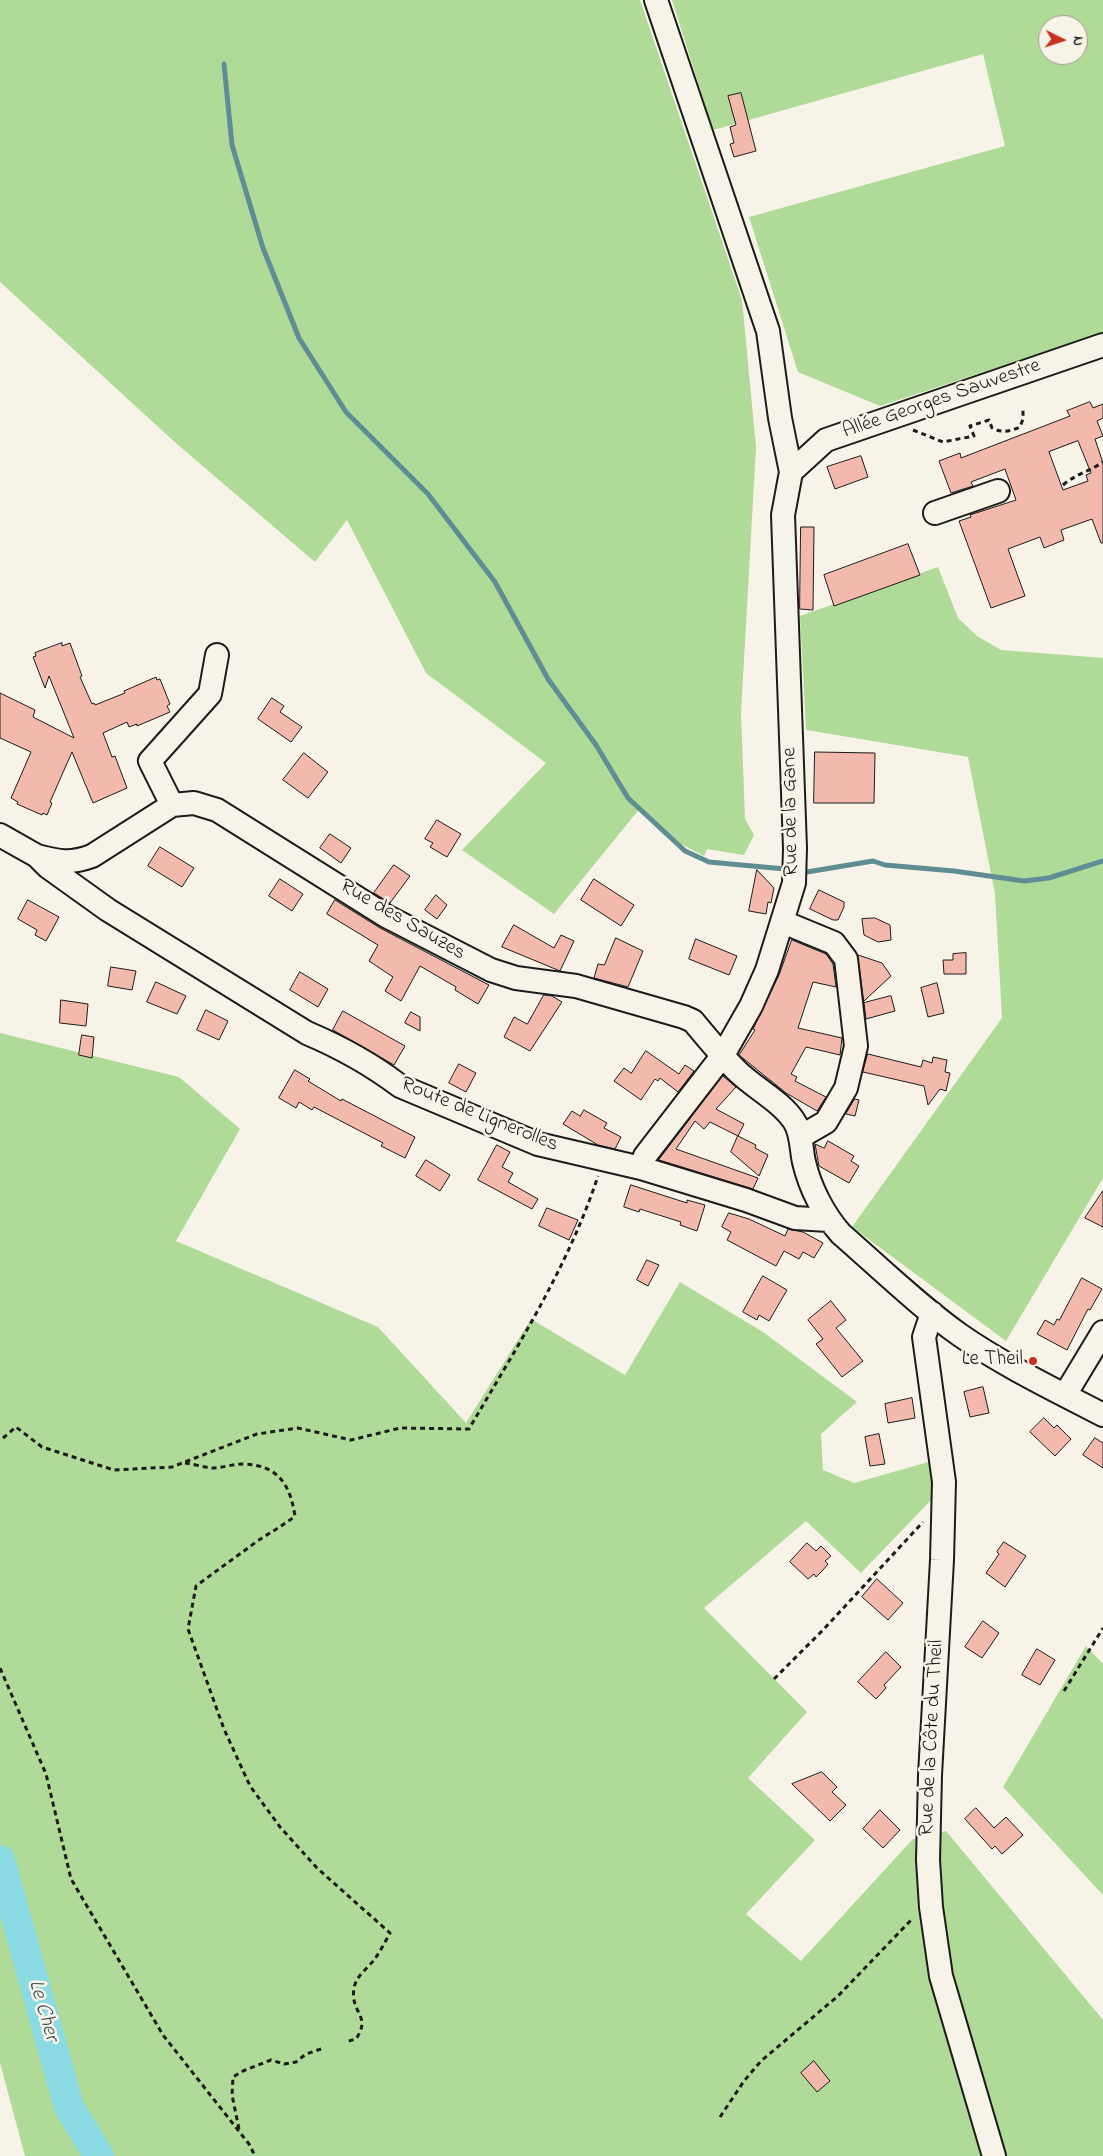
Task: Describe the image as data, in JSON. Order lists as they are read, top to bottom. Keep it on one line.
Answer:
{"streets":{"street":["Allée Georges Sauvestre","Rue de la Gane","Rue des Sauzes","Route de Lignerolles","Rue de la Côte du Theil"]},"crossings":[["Allée Georges Sauvestre","Rue de la Gane"],["Rue de la Gane","Rue des Sauzes"],["Rue de la Gane","Route de Lignerolles"],["Rue des Sauzes","Route de Lignerolles"]],"water":["Le Cher"],"places":["Le Theil"],"north":"right"}
